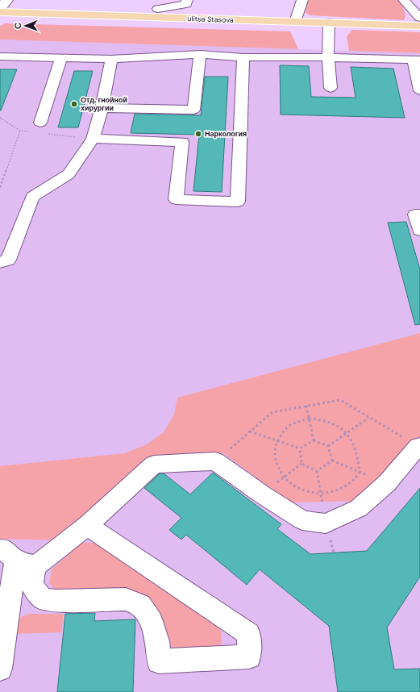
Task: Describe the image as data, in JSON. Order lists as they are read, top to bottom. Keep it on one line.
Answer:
{"streets":{"main road":["ulitsa Stasova"]},"places":["Отд. гнойной хирургии","Наркология"],"north":"left"}
